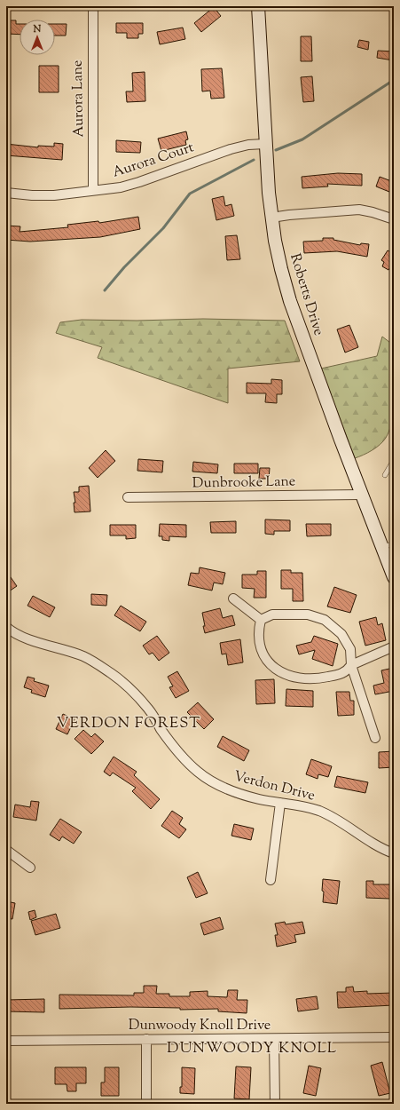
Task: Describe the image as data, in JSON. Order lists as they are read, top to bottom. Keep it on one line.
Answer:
{"streets":{"street":["Aurora Lane","Aurora Court","Roberts Drive","Dunbrooke Lane","Verdon Drive","Dunwoody Knoll Drive"]},"crossings":[["Aurora Lane","Aurora Court"],["Aurora Court","Roberts Drive"],["Roberts Drive","Dunbrooke Lane"]],"districts":["VERDON FOREST","DUNWOODY KNOLL"],"north":"top"}
